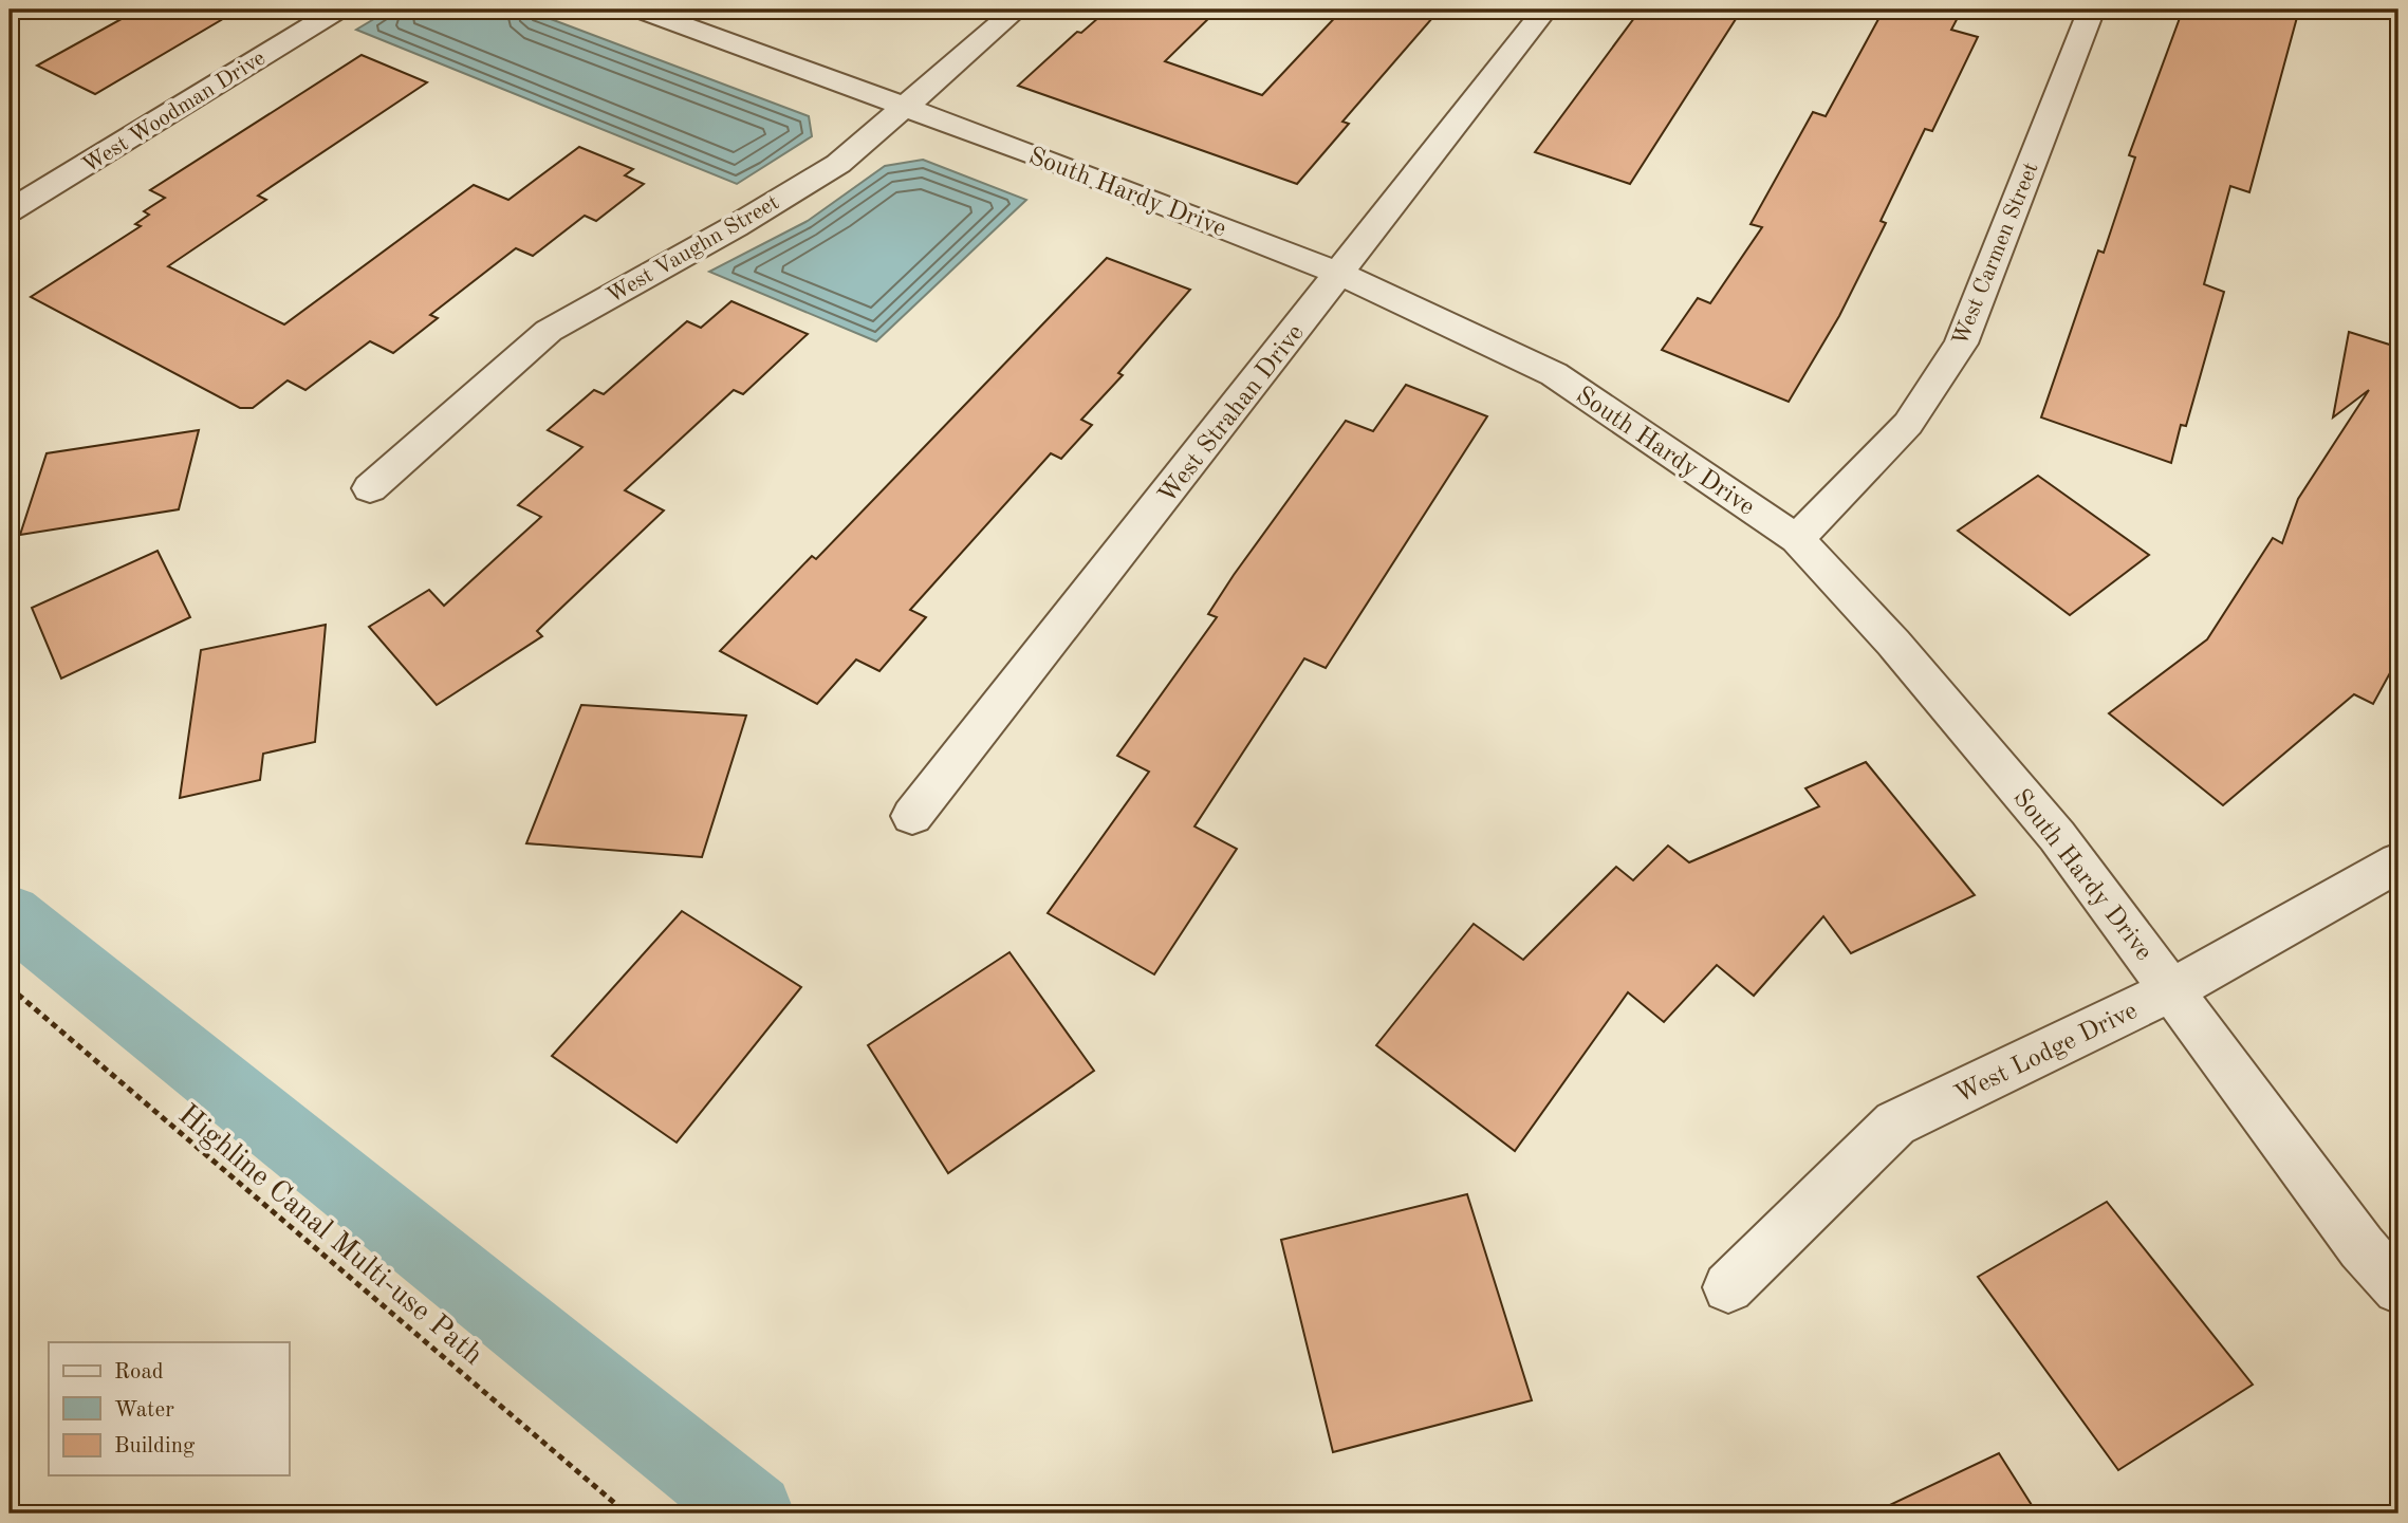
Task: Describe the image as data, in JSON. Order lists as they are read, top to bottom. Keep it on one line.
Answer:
{"streets":{"street":["West Woodman Drive","South Hardy Drive","West Vaughn Street","West Carmen Street","West Strahan Drive","West Lodge Drive"],"path":["Highline Canal Multi-use Path"]},"crossings":[["South Hardy Drive","West Vaughn Street"],["South Hardy Drive","West Carmen Street"],["South Hardy Drive","West Strahan Drive"],["South Hardy Drive","West Lodge Drive"]],"legend":["Road","Water","Building"]}
